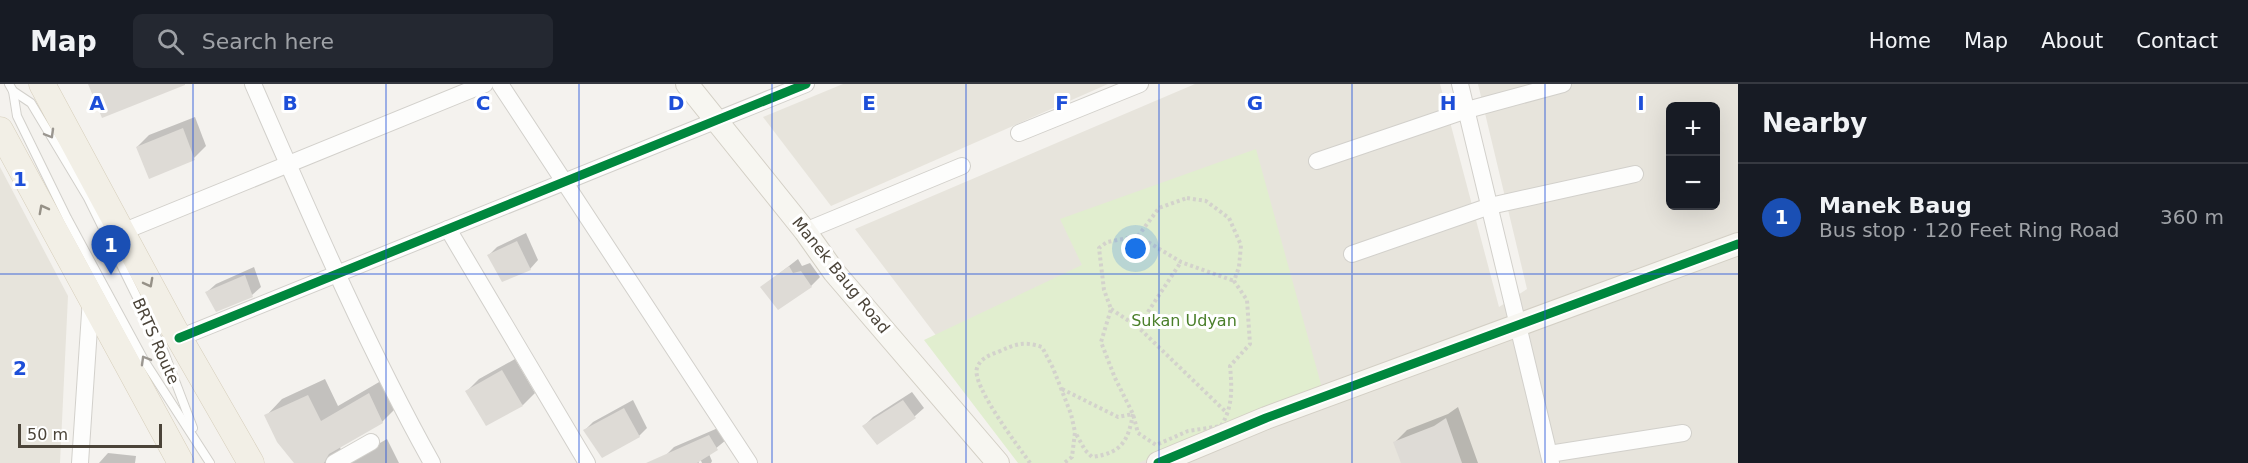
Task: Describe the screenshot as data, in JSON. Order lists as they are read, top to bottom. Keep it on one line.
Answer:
{"streets":{"street":["Manek Baug Road"],"lane":["BRTS Route"]},"parks":["Sukan Udyan"],"scale_bar":"50 m","page":{"header":"Map","search":"Search here","nav":["Home","Map","About","Contact"],"heading":"Nearby","map_buttons":["+","−"],"list":[{"mark":"1","name":"Manek Baug","note":"Bus stop · 120 Feet Ring Road","value":"360 m"}],"pins":"1","scale":"50 m"},"grid":{"columns":["A","B","C","D","E","F","G","H","I"],"rows":["1","2"]}}
